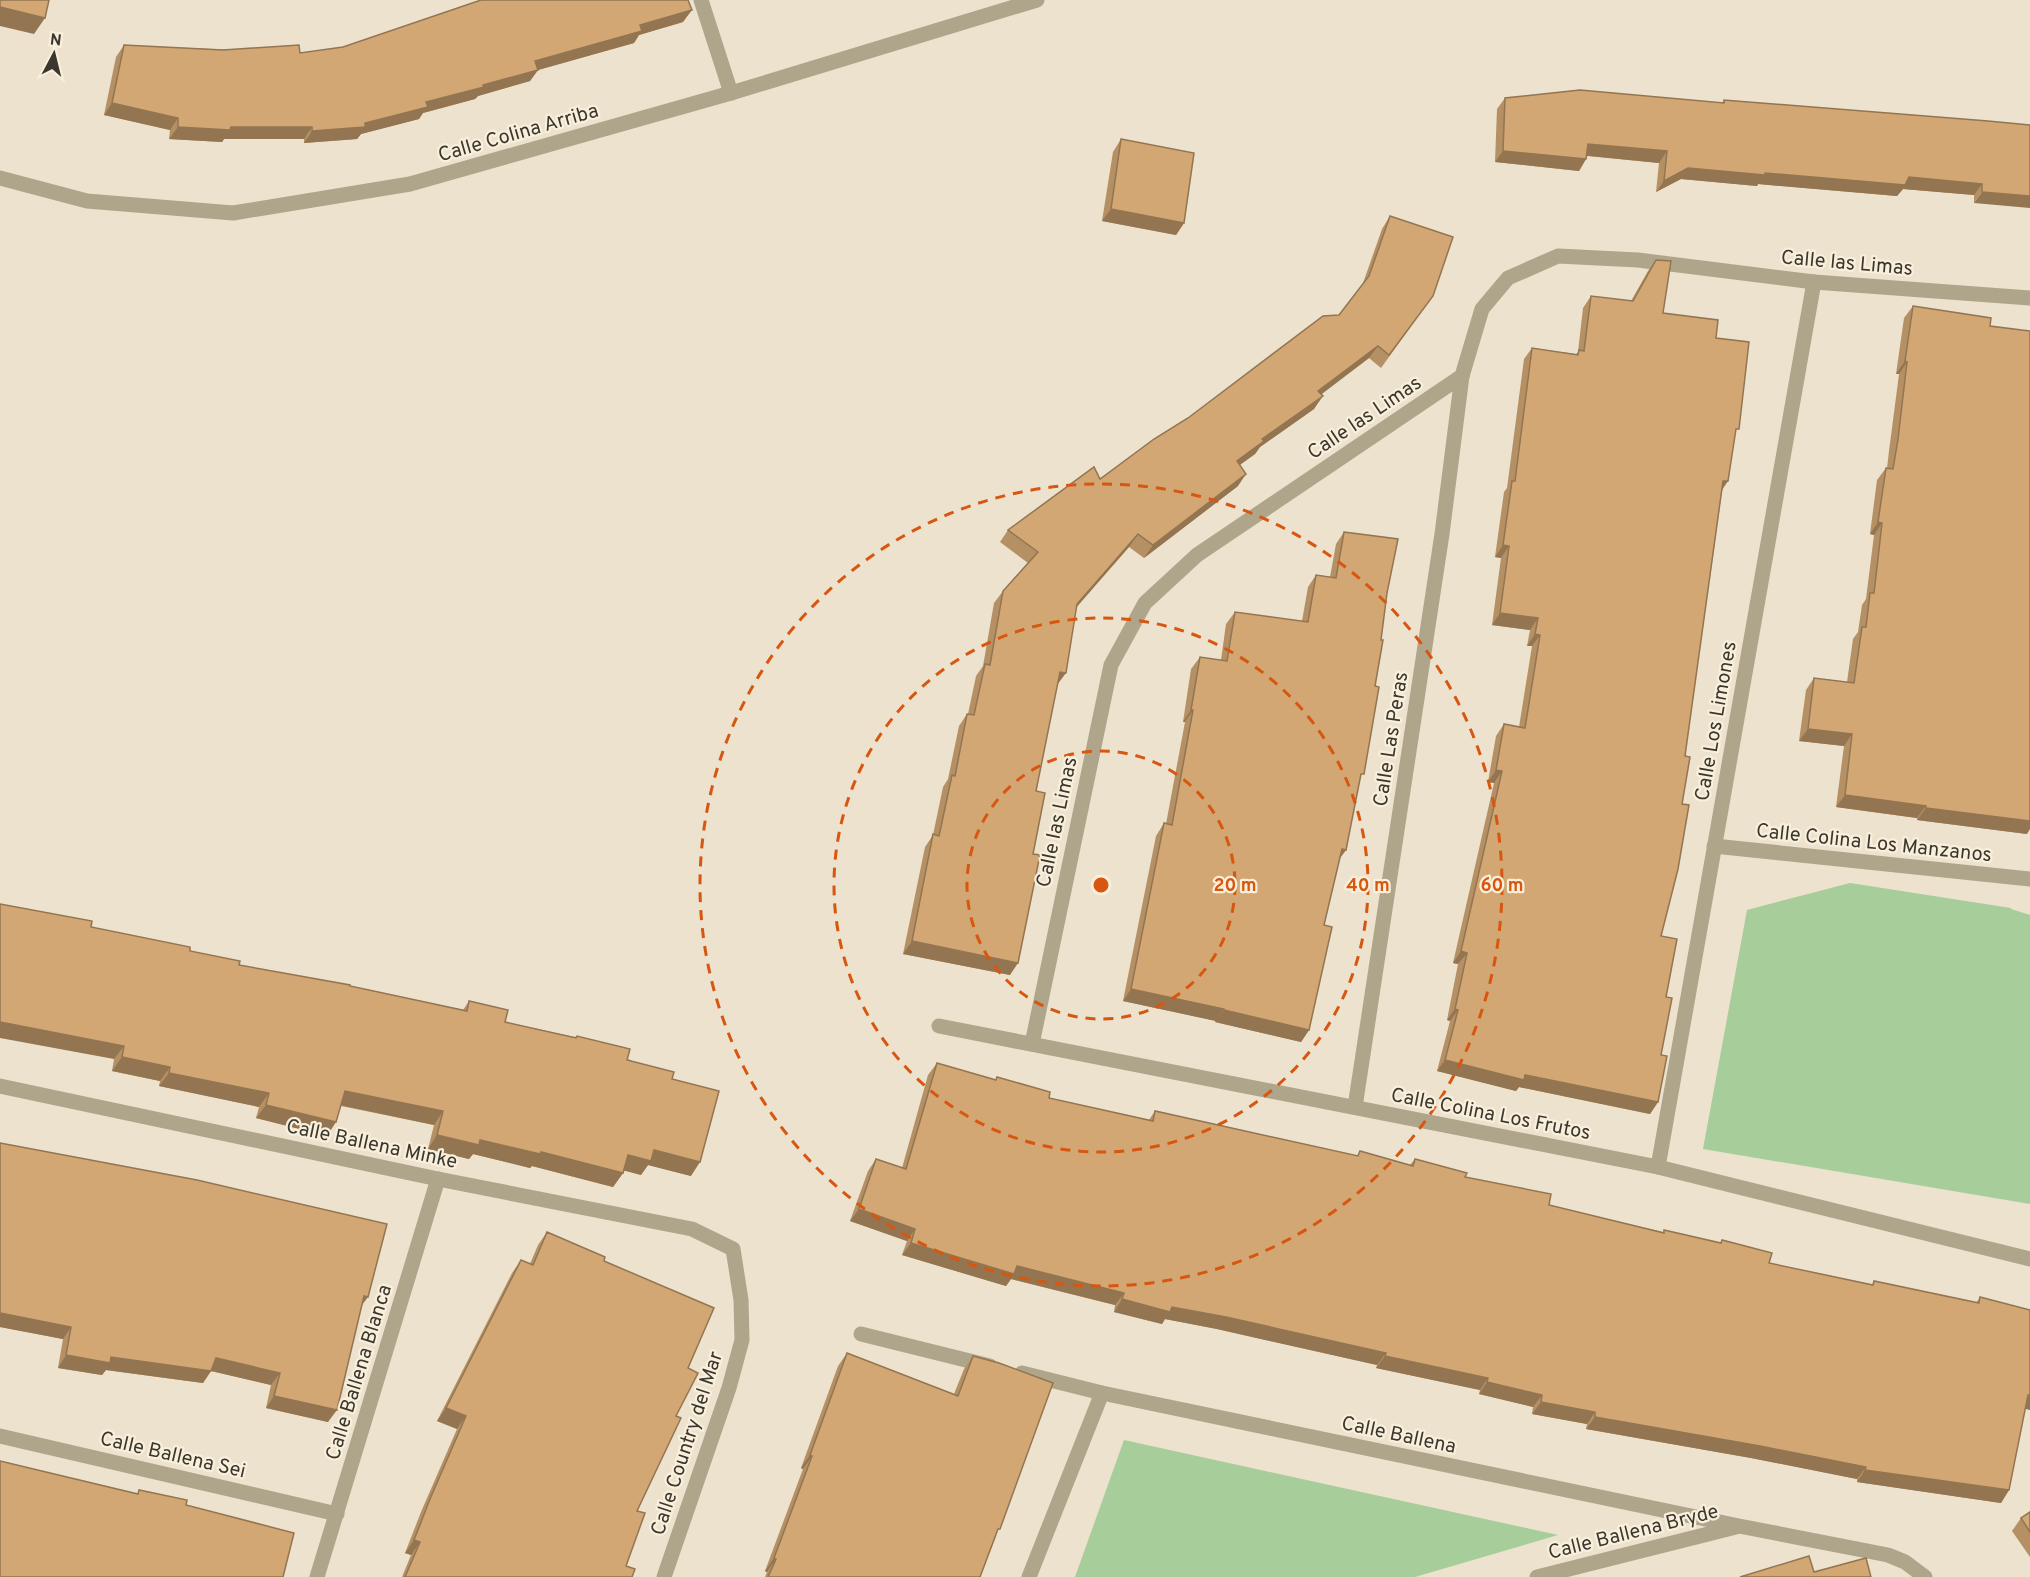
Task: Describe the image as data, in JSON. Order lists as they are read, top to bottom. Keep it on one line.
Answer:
{"streets":{"street":["Calle Colina Arriba","Calle las Limas","Calle Los Limones","Calle Las Peras","Calle Colina Los Manzanos","Calle Colina Los Frutos","Calle Ballena Minke","Calle Ballena Blanca","Calle Ballena","Calle Country del Mar","Calle Ballena Sei","Calle Ballena Bryde"]},"crossings":[["Calle las Limas","Calle Los Limones"],["Calle las Limas","Calle Las Peras"],["Calle las Limas","Calle Colina Los Frutos"],["Calle Los Limones","Calle Colina Los Manzanos"],["Calle Los Limones","Calle Colina Los Frutos"],["Calle Las Peras","Calle Colina Los Frutos"],["Calle Ballena Minke","Calle Ballena Blanca"],["Calle Ballena Minke","Calle Country del Mar"],["Calle Ballena Blanca","Calle Ballena Sei"],["Calle Ballena","Calle Ballena Bryde"]],"north":"top","rings":["20 m","40 m","60 m"]}
